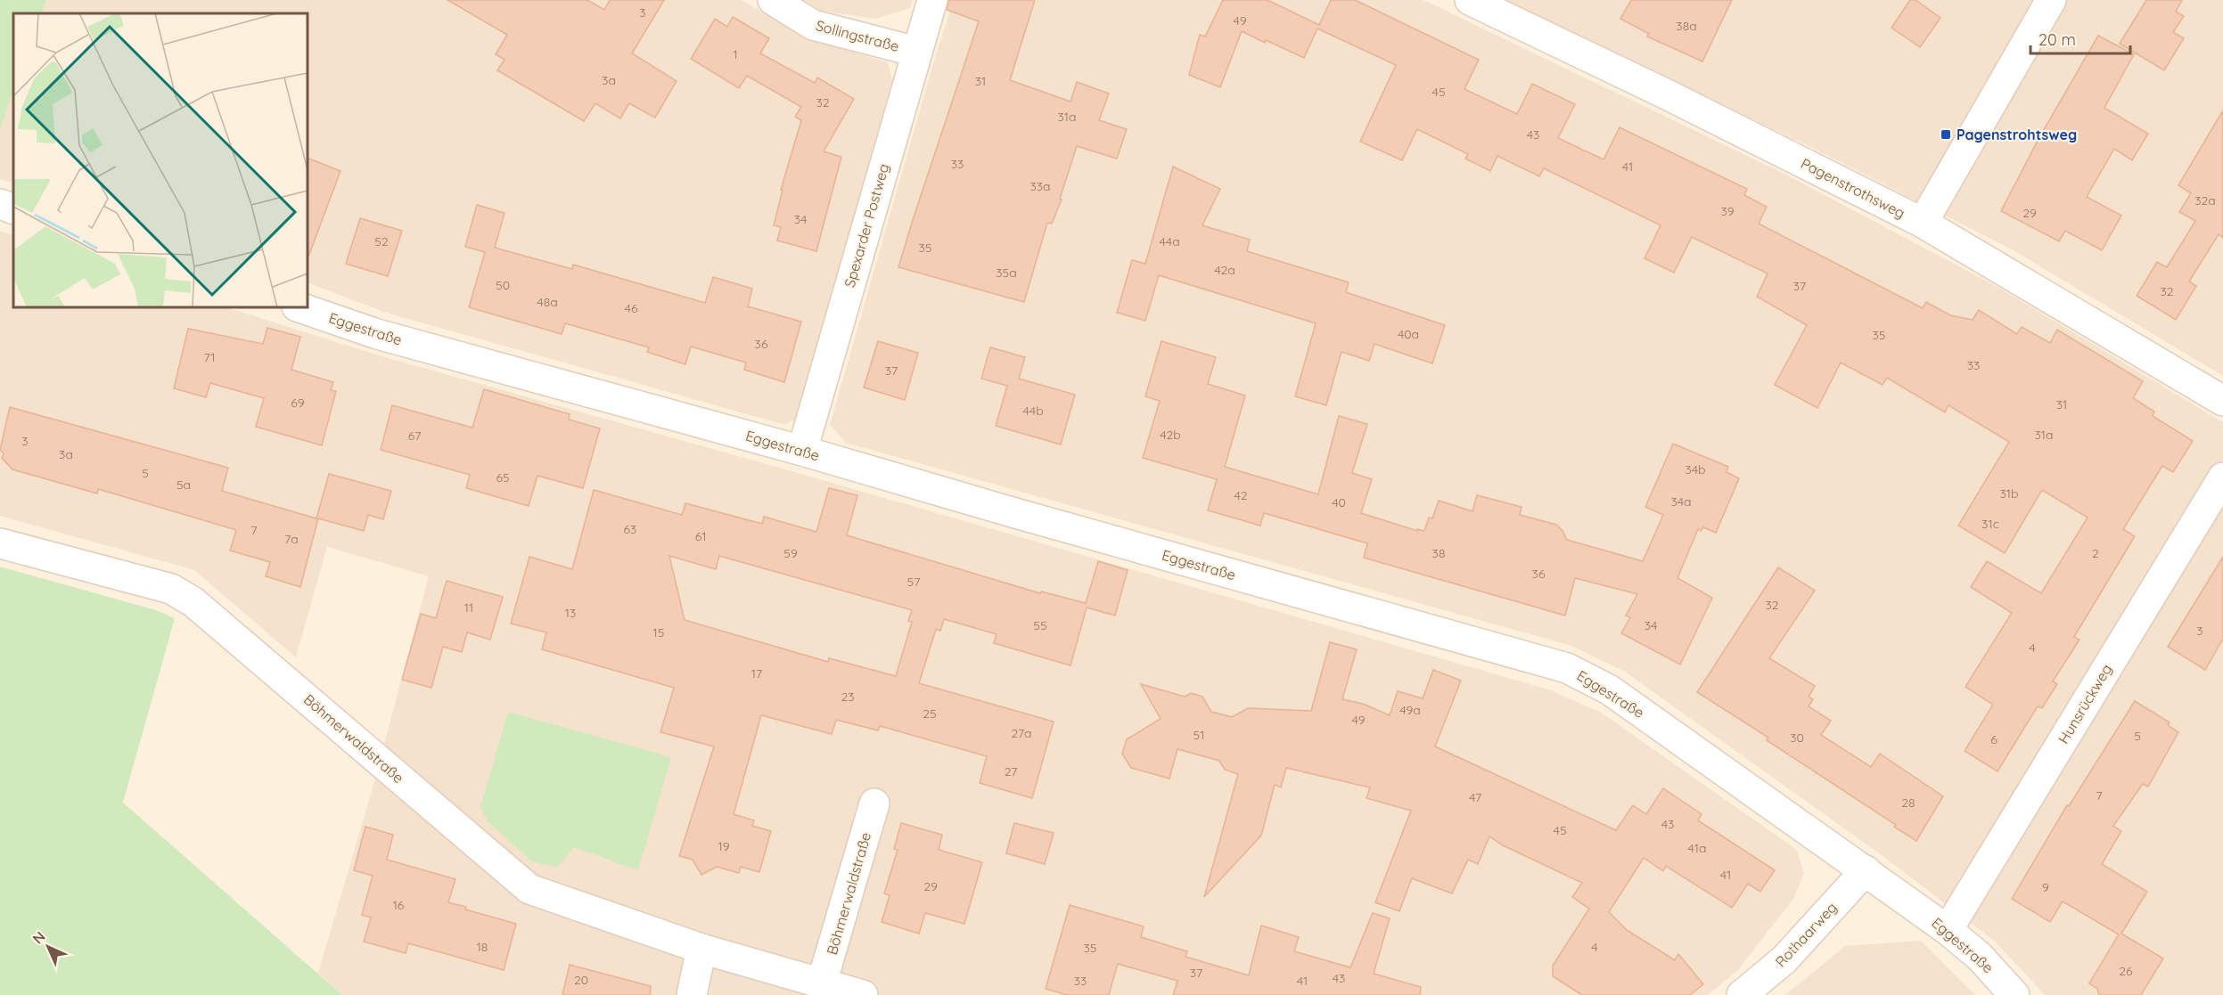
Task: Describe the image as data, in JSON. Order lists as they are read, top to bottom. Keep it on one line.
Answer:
{"streets":{"street":["Sollingstraße","Pagenstrothsweg","Spexarder Postweg","Eggestraße","Hunsrückweg","Böhmerwaldstraße","Rothaarweg"]},"crossings":[["Sollingstraße","Spexarder Postweg"],["Spexarder Postweg","Eggestraße"],["Eggestraße","Hunsrückweg"],["Eggestraße","Rothaarweg"]],"places":{"transit":["Pagenstrohtsweg"]},"house_numbers":["3","49","38a","1","3a","31","45","32","31a","43","33","41","33a","32a","39","29","34","52","44a","35","42a","35a","50","37","32","48a","46","40a","35","36","71","33","37","69","31","44b","42b","31a","67","3","3a","34b","5","65","5a","31b","42","34a","40","31c","63","7","61","7a","59","38","2","36","57","32","11","13","55","34","3","15","4","17","23","49a","25","49","27a","51","5","30","6","27","7","47","28","43","45","19","41a","41","29","9","16","18","4","35","26","37","43","20","33","41"],"scale_bar":"20 m","north":"top left"}
